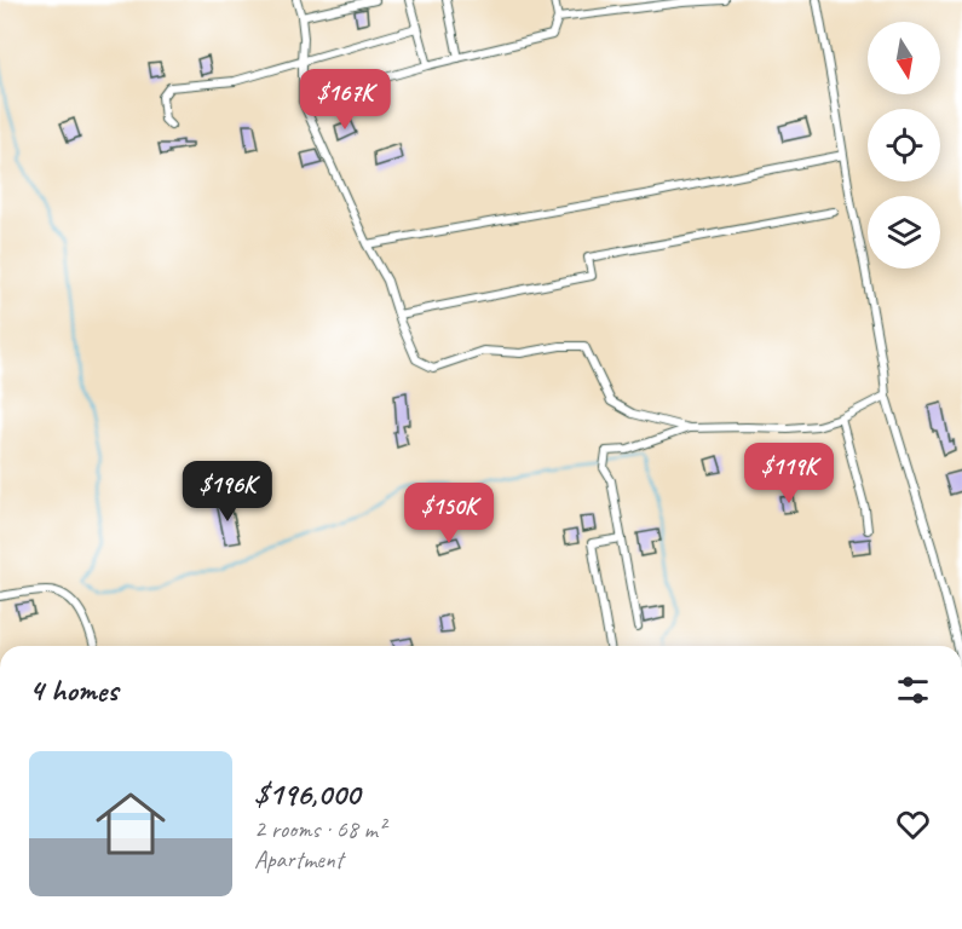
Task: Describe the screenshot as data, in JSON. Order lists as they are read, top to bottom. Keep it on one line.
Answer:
{"north":"bottom","page":{"price":["$167K","$119K","$196K","$150K"],"heading":"4 homes","list":[{"name":"$196,000","note":"2 rooms · 68 m² · Apartment"}]}}
